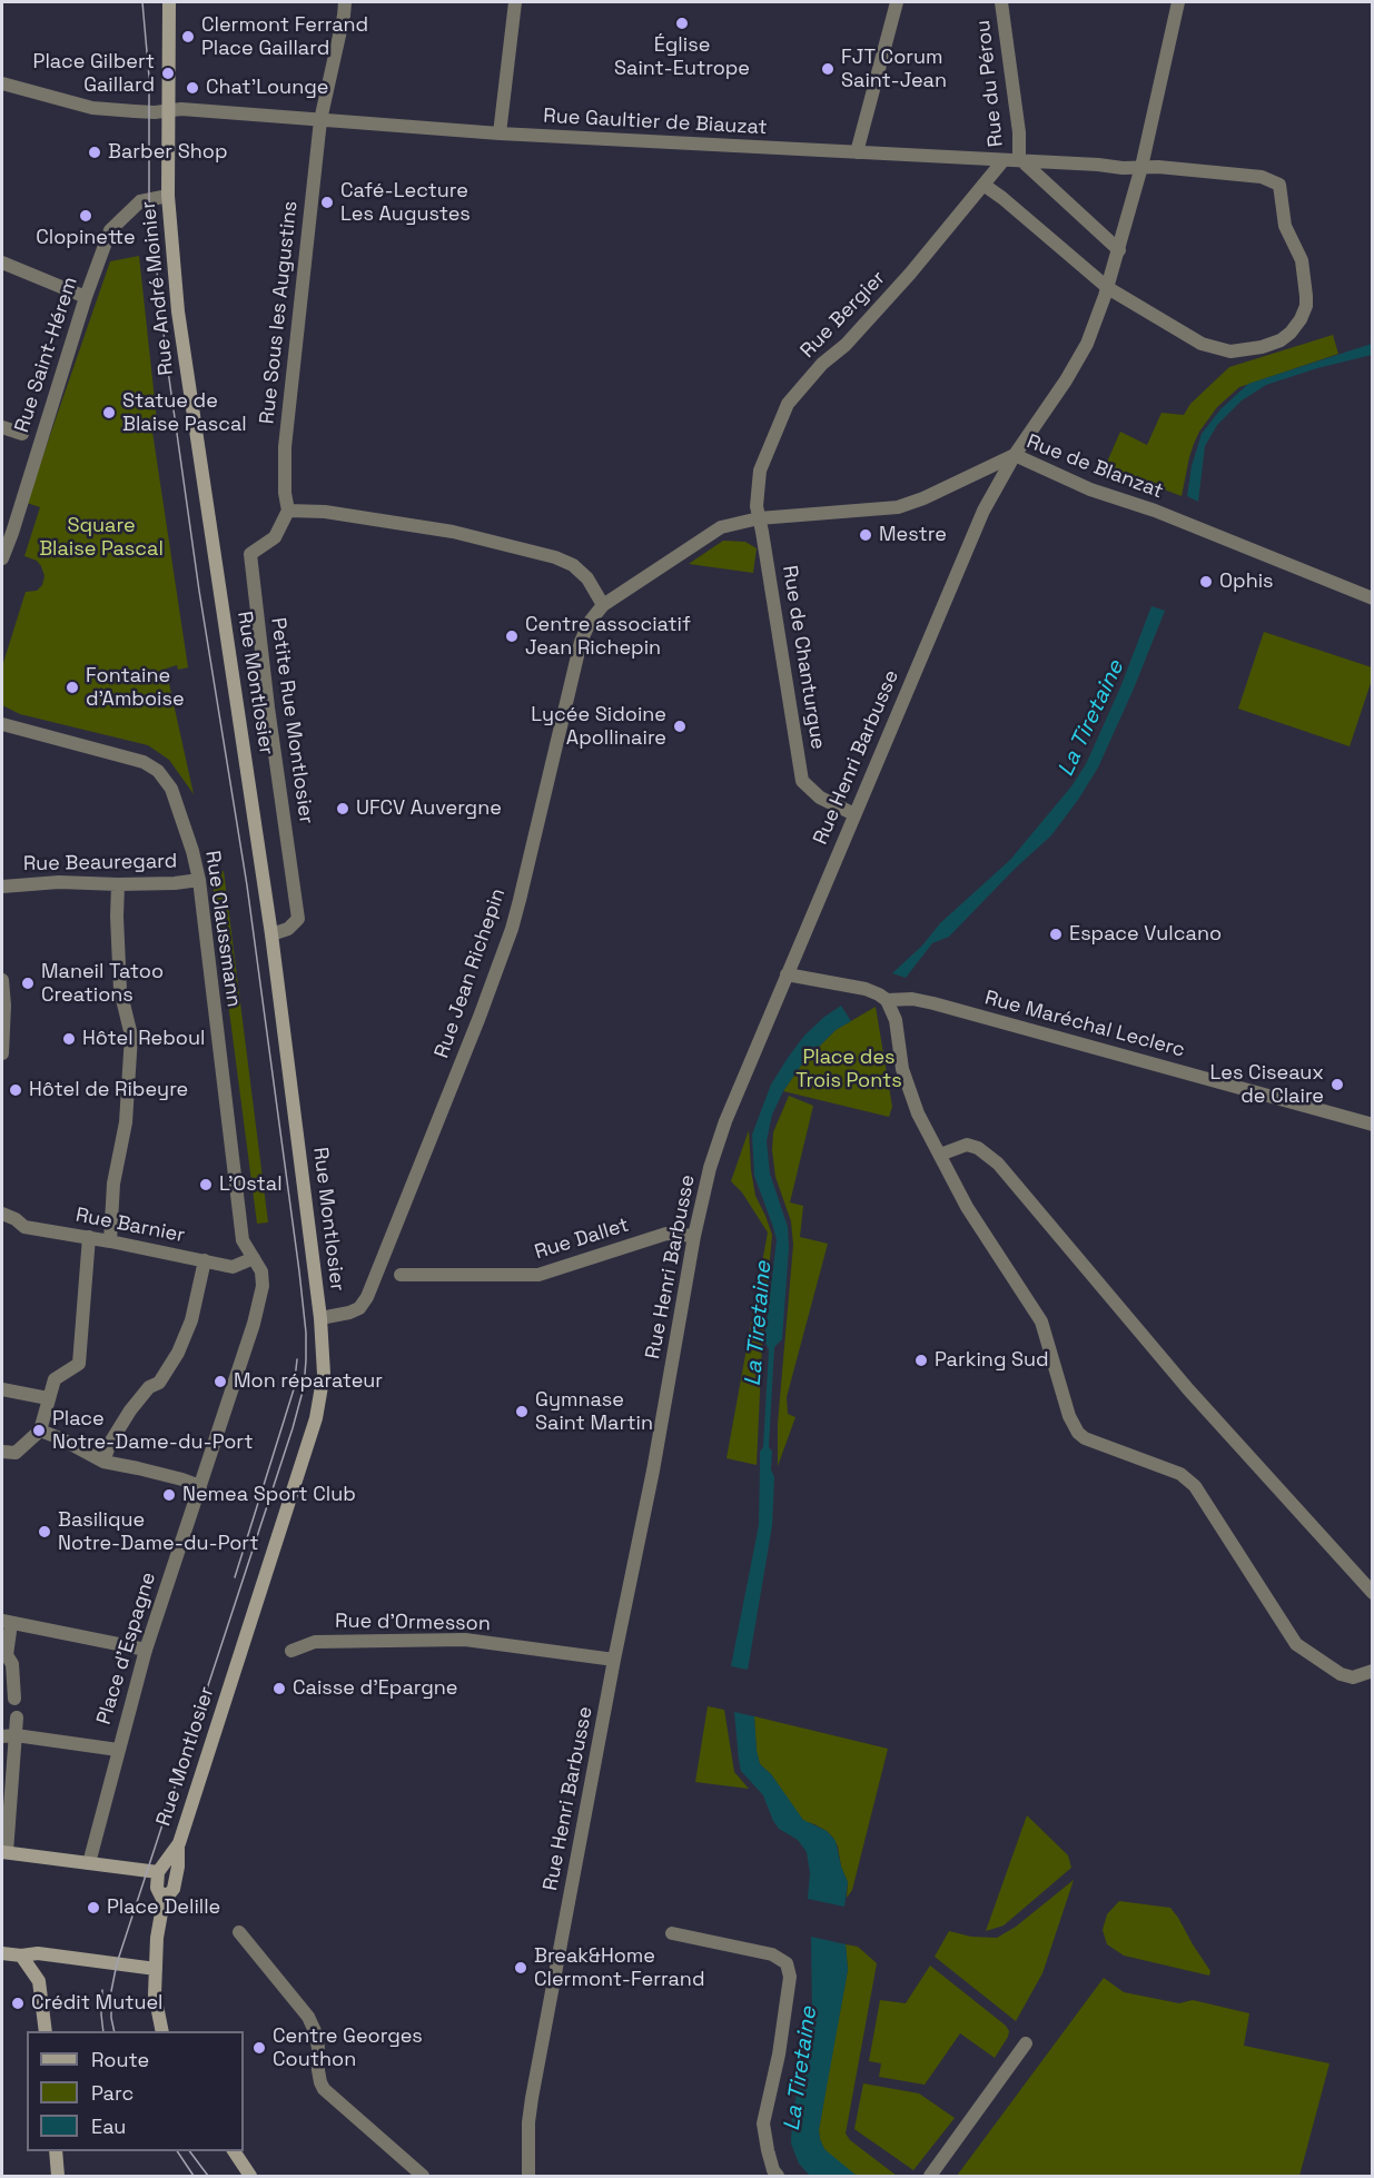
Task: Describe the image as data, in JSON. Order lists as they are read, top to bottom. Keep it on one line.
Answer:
{"streets":{"main road":["Rue André Moinier","Rue Montlosier"],"street":["Rue du Pérou","Rue Gaultier de Biauzat","Rue Sous les Augustins","Rue Bergier","Rue Saint-Hérem","Rue de Blanzat","Rue de Chanturgue","Petite Rue Montlosier","Rue Henri Barbusse","Rue Beauregard","Rue Claussmann","Rue Jean Richepin","Rue Maréchal Leclerc","Rue Barnier","Rue Dallet","Rue d'Ormesson","Place d'Espagne"]},"crossings":[["Rue du Pérou","Rue Gaultier de Biauzat"],["Rue Gaultier de Biauzat","Rue André Moinier"],["Rue Gaultier de Biauzat","Rue Sous les Augustins"],["Rue Gaultier de Biauzat","Rue Bergier"],["Rue Gaultier de Biauzat","Rue Henri Barbusse"],["Rue André Moinier","Rue Saint-Hérem"],["Rue André Moinier","Rue Montlosier"],["Rue Sous les Augustins","Petite Rue Montlosier"],["Rue Bergier","Rue de Blanzat"],["Rue Bergier","Rue de Chanturgue"],["Rue de Blanzat","Rue de Chanturgue"],["Rue de Blanzat","Rue Henri Barbusse"],["Rue de Blanzat","Rue Jean Richepin"],["Rue de Chanturgue","Rue Henri Barbusse"],["Rue Montlosier","Petite Rue Montlosier"],["Rue Montlosier","Rue Jean Richepin"],["Rue Henri Barbusse","Rue Maréchal Leclerc"],["Rue Henri Barbusse","Rue Dallet"],["Rue Henri Barbusse","Rue d'Ormesson"],["Rue Beauregard","Rue Claussmann"],["Rue Claussmann","Rue Barnier"],["Rue Claussmann","Place d'Espagne"],["Rue Barnier","Place d'Espagne"]],"water":["La Tiretaine"],"parks":["Square Blaise Pascal","Place des Trois Ponts"],"places":["Église Saint-Eutrope","Clermont Ferrand Place Gaillard","FJT Corum Saint-Jean","Place Gilbert Gaillard","Chat'Lounge","Barber Shop","Café-Lecture Les Augustes","Clopinette","Statue de Blaise Pascal","Mestre","Ophis","Centre associatif Jean Richepin","Fontaine d'Amboise","Lycée Sidoine Apollinaire","UFCV Auvergne","Espace Vulcano","Maneil Tatoo Creations","Hôtel Reboul","Les Ciseaux de Claire","Hôtel de Ribeyre","L'Ostal","Parking Sud","Mon réparateur","Gymnase Saint Martin","Place Notre-Dame-du-Port","Nemea Sport Club","Basilique Notre-Dame-du-Port","Caisse d'Epargne","Place Delille","Break&Home Clermont-Ferrand","Crédit Mutuel","Centre Georges Couthon"],"legend":["Route","Parc","Eau"]}
